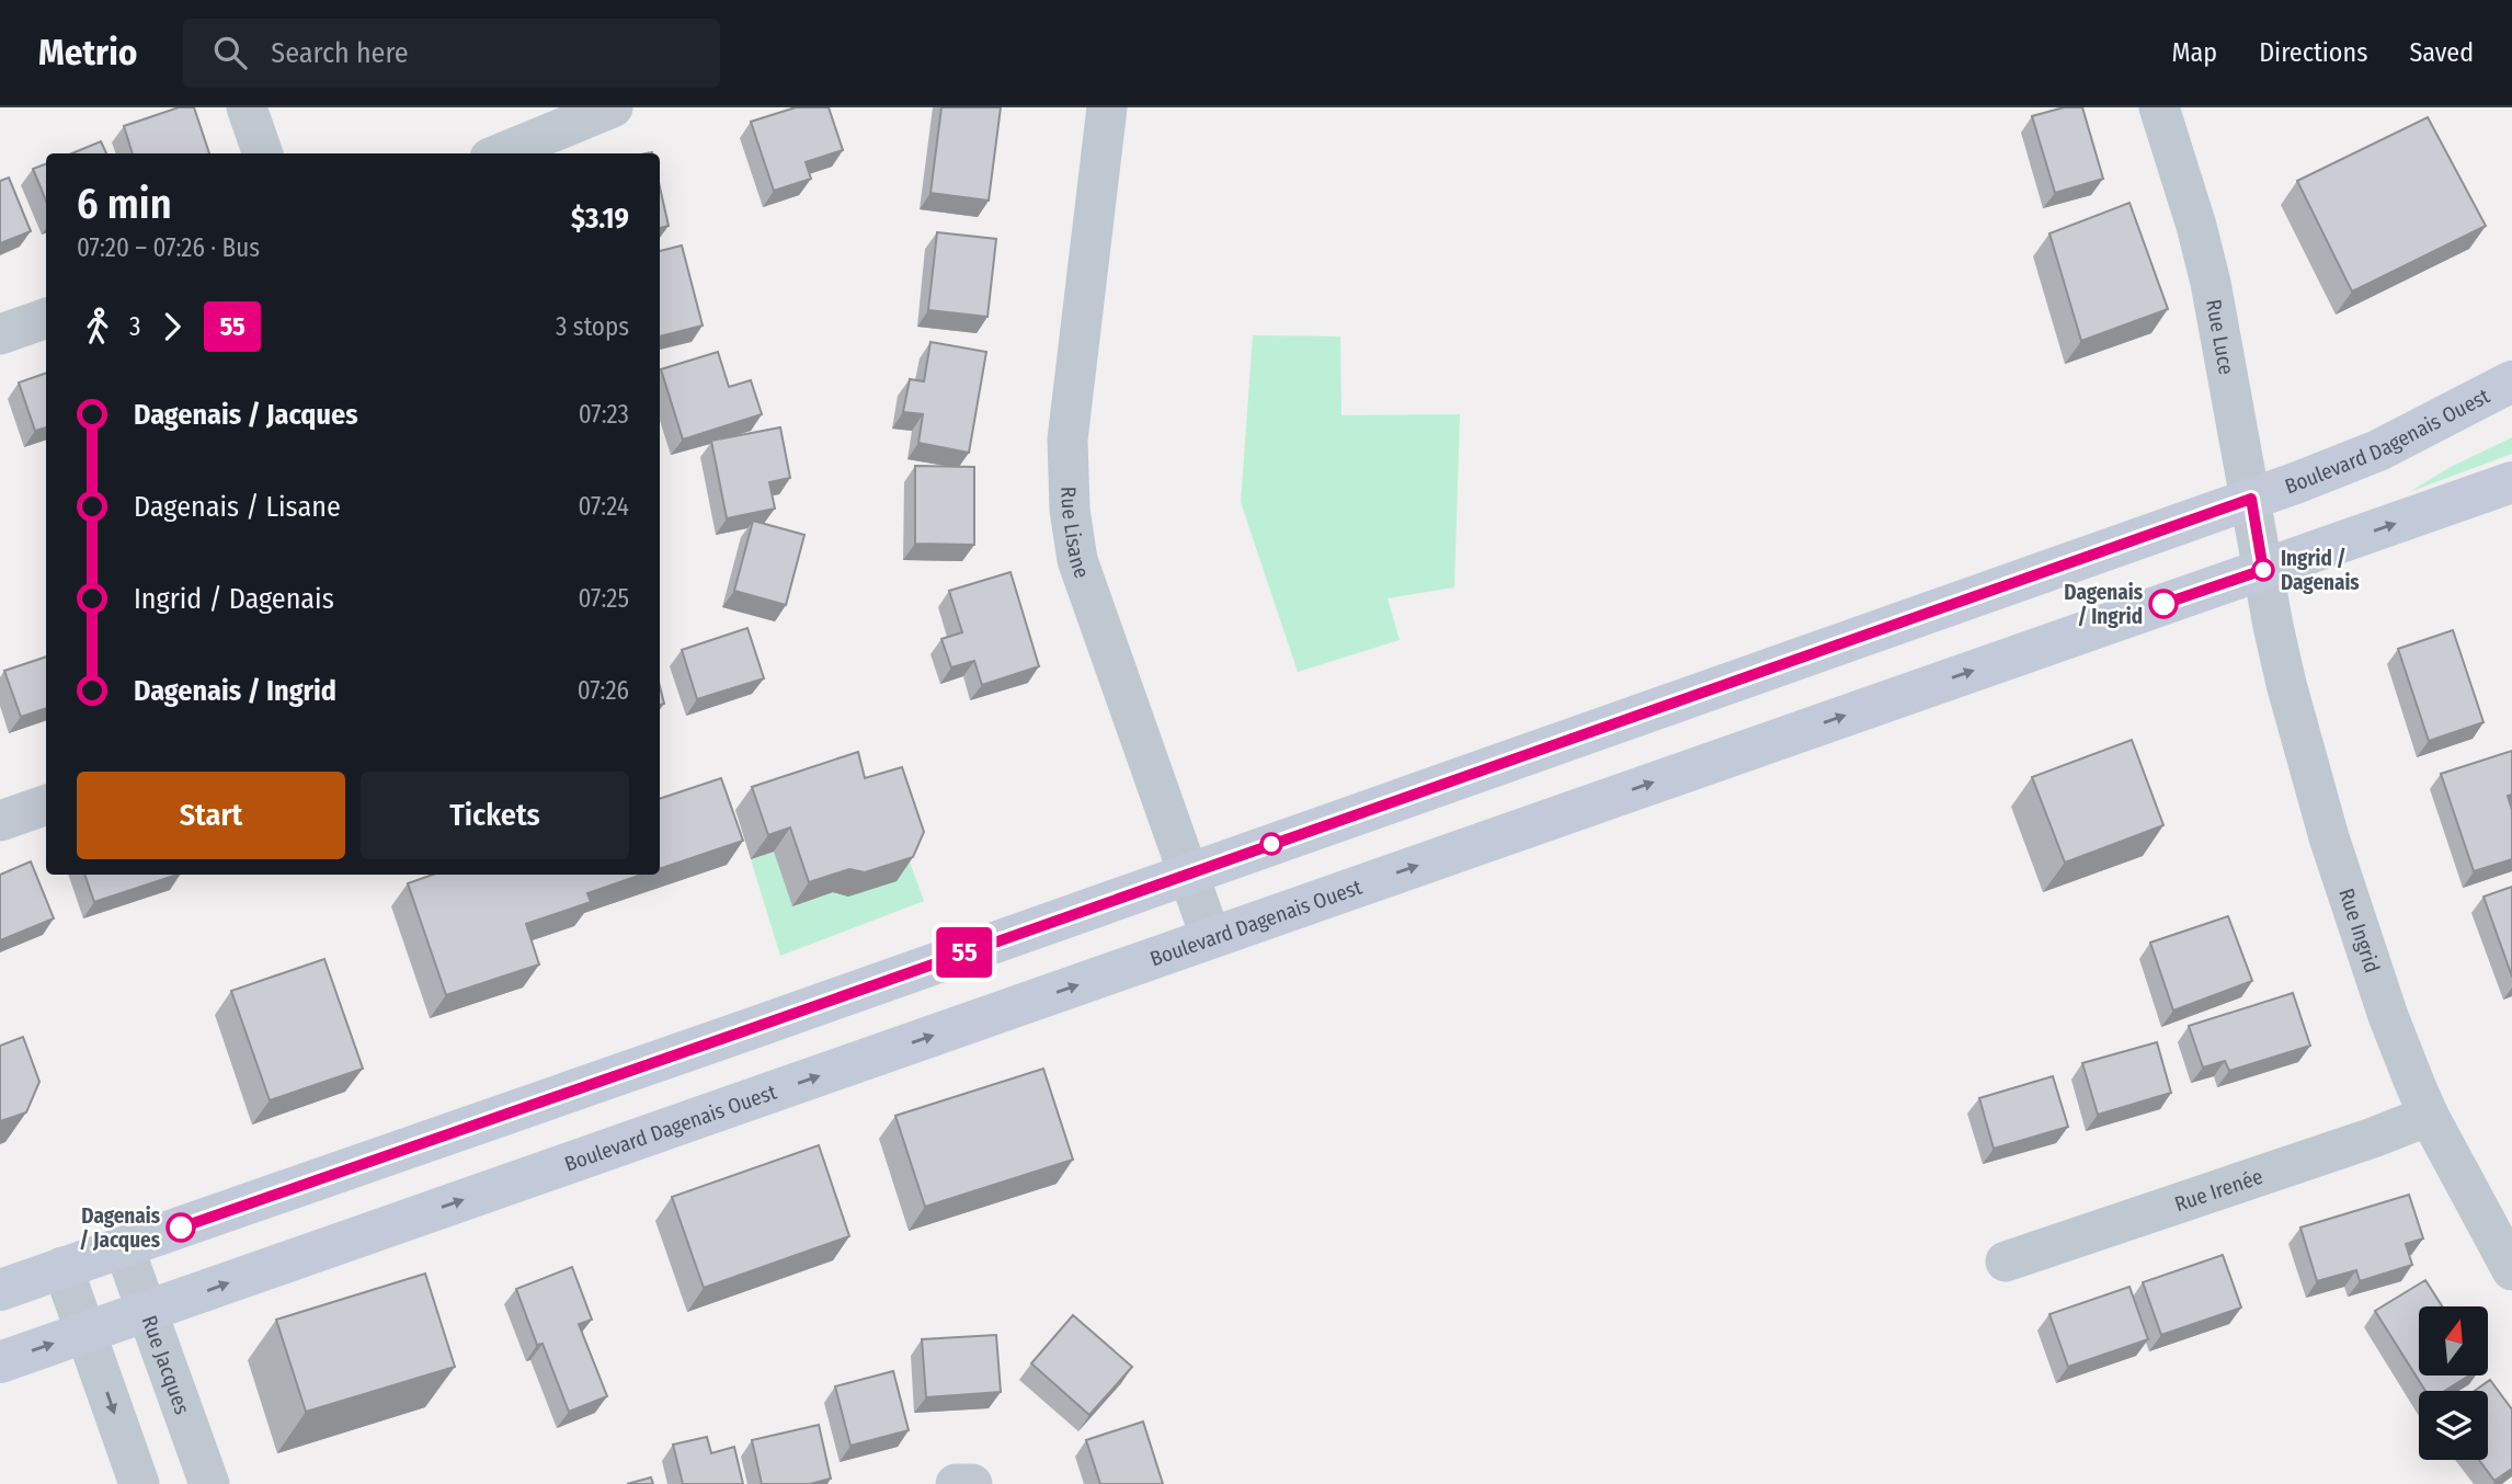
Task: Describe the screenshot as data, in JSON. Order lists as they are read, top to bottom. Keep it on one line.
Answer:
{"streets":{"main road":["Boulevard Dagenais Ouest"],"street":["Rue Luce","Rue Lisane","Rue Ingrid","Rue Irenée","Rue Jacques"]},"crossings":[["Rue Luce","Boulevard Dagenais Ouest"],["Rue Luce","Rue Ingrid"],["Boulevard Dagenais Ouest","Rue Lisane"],["Boulevard Dagenais Ouest","Rue Ingrid"],["Boulevard Dagenais Ouest","Rue Jacques"],["Rue Ingrid","Rue Irenée"]],"places":["Ingrid / Dagenais","Dagenais / Ingrid","Dagenais / Jacques"],"lines":["bus line 55"],"north":"top","page":{"header":"Metrio","search":"Search here","nav":["Map","Directions","Saved"],"on_map":"55","heading":["6 min","07:20 – 07:26 · Bus","$3.19"],"legs":["3","55","3 stops"],"list":[{"name":"Dagenais / Jacques","value":"07:23"},{"name":"Dagenais / Lisane","value":"07:24"},{"name":"Ingrid / Dagenais","value":"07:25"},{"name":"Dagenais / Ingrid","value":"07:26"}],"buttons":["Start","Tickets"]}}
